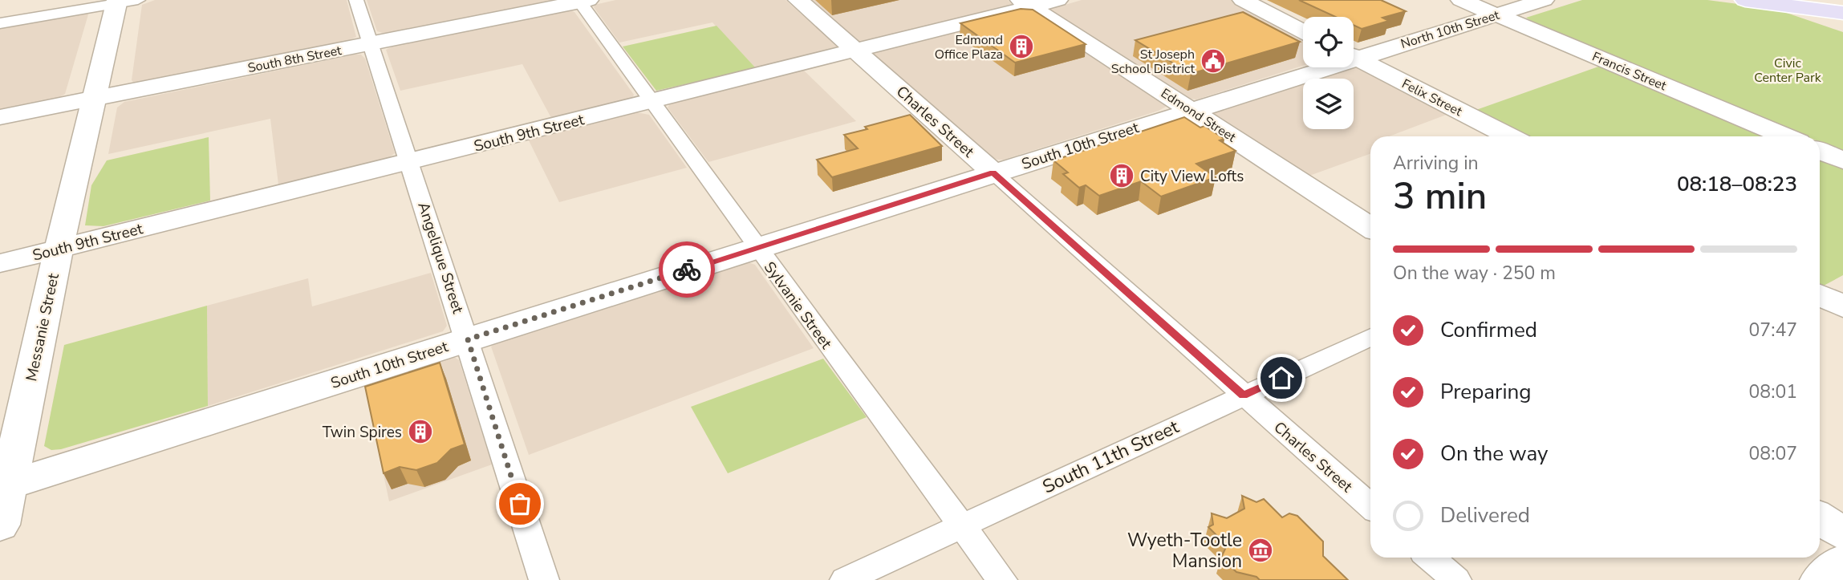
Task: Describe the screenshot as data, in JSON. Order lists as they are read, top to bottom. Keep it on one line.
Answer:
{"streets":{"main road":["North 10th Street","South 8th Street","Francis Street","Felix Street","Edmond Street","Charles Street","South 9th Street","South 10th Street","Messanie Street"],"street":["Angelique Street","Sylvanie Street","South 11th Street"]},"crossings":[["North 10th Street","Francis Street"],["South 8th Street","Angelique Street"],["South 8th Street","Sylvanie Street"],["South 8th Street","Messanie Street"],["Edmond Street","South 9th Street"],["Edmond Street","South 10th Street"],["Charles Street","South 9th Street"],["Charles Street","South 10th Street"],["Charles Street","South 11th Street"],["South 9th Street","Angelique Street"],["South 9th Street","Sylvanie Street"],["South 9th Street","Messanie Street"],["South 10th Street","Angelique Street"],["South 10th Street","Sylvanie Street"],["South 10th Street","Messanie Street"],["Sylvanie Street","South 11th Street"]],"parks":["Civic Center Park"],"places":{"building":["Edmond Office Plaza","City View Lofts","Twin Spires"],"public building":["St Joseph School District"],"museum":["Wyeth-Tootle Mansion"]},"page":{"heading":["3 min","Arriving in","08:18–08:23"],"bar":"On the way · 250 m","list":[["Confirmed","07:47"],["Preparing","08:01"],["On the way","08:07"],"Delivered"]}}
